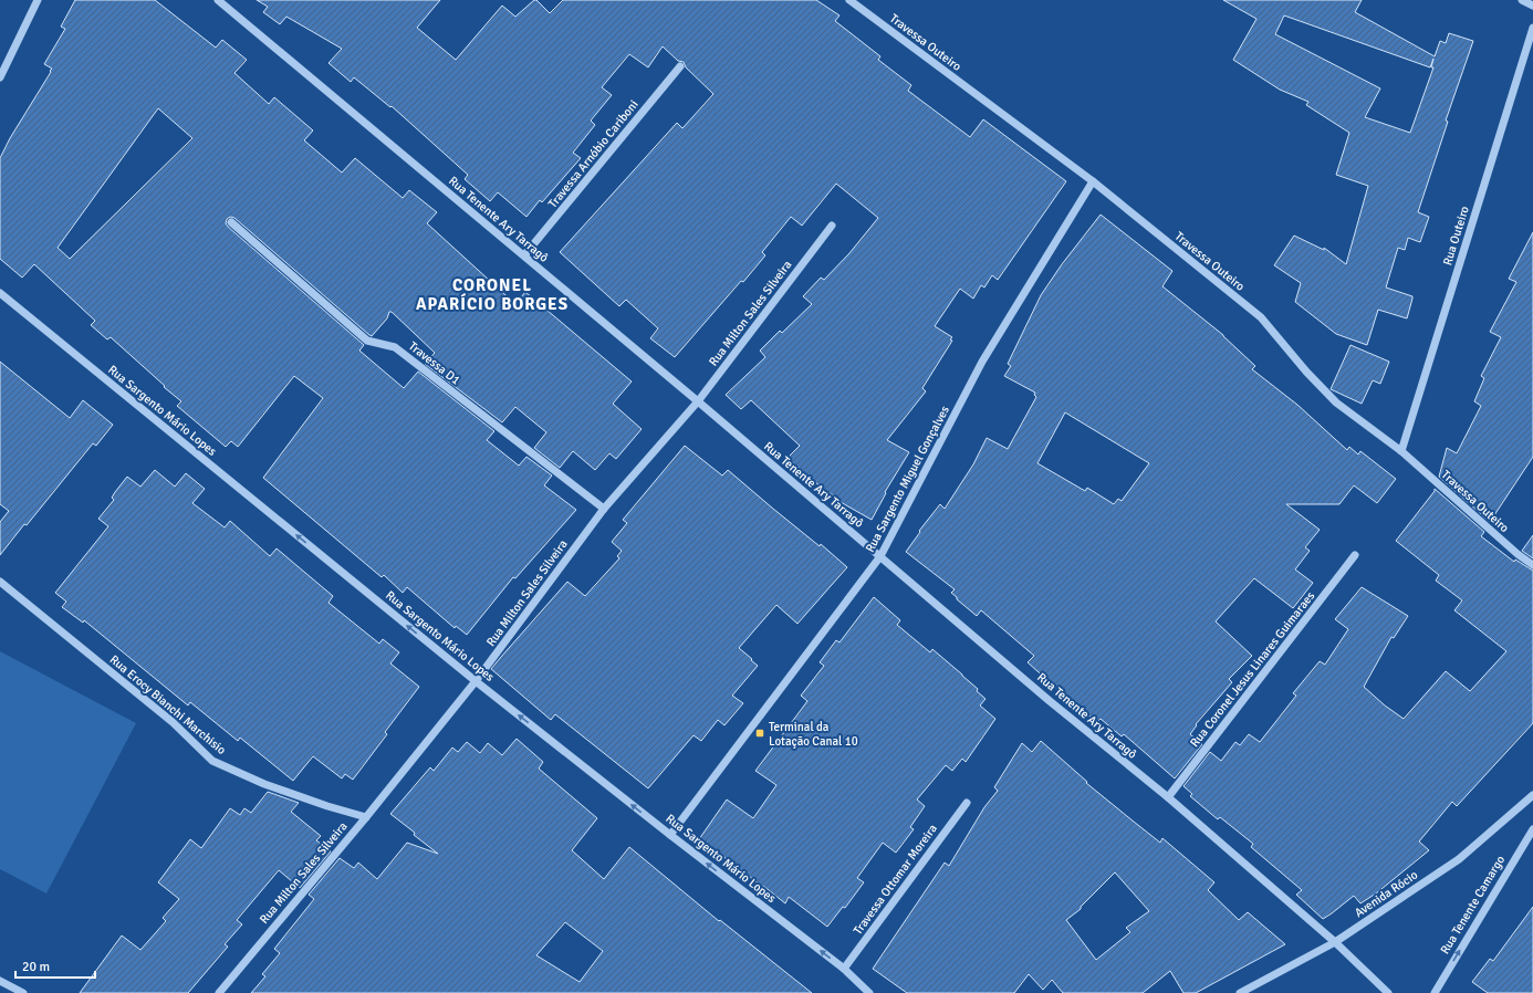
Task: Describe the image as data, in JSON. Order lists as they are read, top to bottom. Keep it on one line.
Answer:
{"streets":{"street":["Travessa Outeiro","Travessa Arnóbio Cariboni","Rua Tenente Ary Tarragô","Rua Outeiro","Rua Milton Sales Silveira","Travessa D1","Rua Sargento Mário Lopes","Rua Sargento Miguel Gonçalves","Rua Coronel Jesus Linares Guimaraes","Rua Erocy Bianchi Marchisio","Travessa Ottomar Moreira","Avenida Rócio","Rua Tenente Camargo"]},"crossings":[["Travessa Outeiro","Rua Outeiro"],["Travessa Outeiro","Rua Sargento Miguel Gonçalves"],["Travessa Arnóbio Cariboni","Rua Tenente Ary Tarragô"],["Rua Tenente Ary Tarragô","Rua Milton Sales Silveira"],["Rua Tenente Ary Tarragô","Rua Sargento Miguel Gonçalves"],["Rua Tenente Ary Tarragô","Rua Coronel Jesus Linares Guimaraes"],["Rua Tenente Ary Tarragô","Avenida Rócio"],["Rua Milton Sales Silveira","Travessa D1"],["Rua Milton Sales Silveira","Rua Sargento Mário Lopes"],["Rua Milton Sales Silveira","Rua Erocy Bianchi Marchisio"],["Rua Sargento Mário Lopes","Rua Sargento Miguel Gonçalves"],["Rua Sargento Mário Lopes","Travessa Ottomar Moreira"]],"one_way":["Rua Sargento Mário Lopes","Rua Tenente Camargo"],"districts":["CORONEL APARÍCIO BORGES"],"places":{"transit":["Terminal da Lotação Canal 10"]},"scale_bar":"20 m"}
